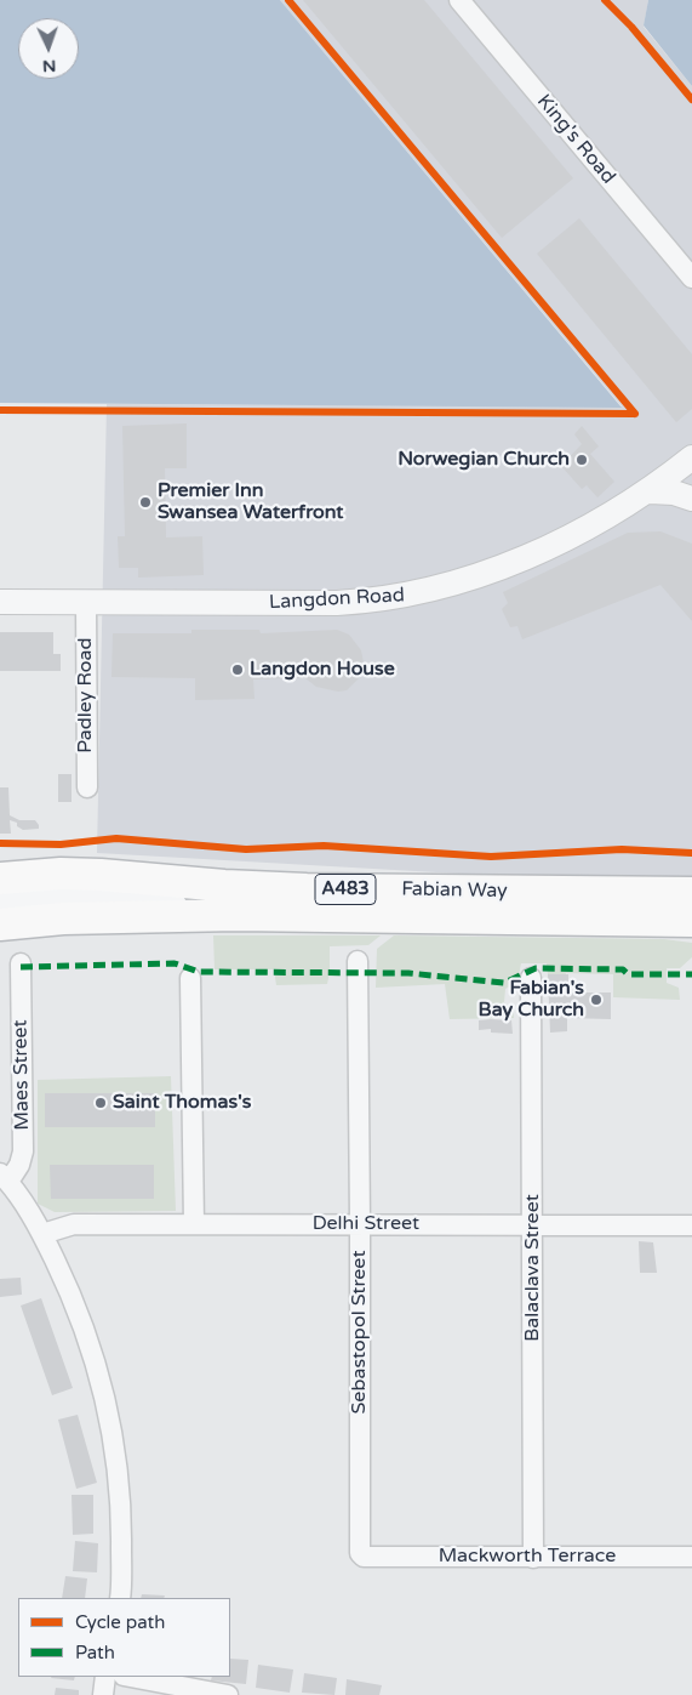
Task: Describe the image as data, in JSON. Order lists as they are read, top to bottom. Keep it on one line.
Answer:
{"streets":{"highway":["A483","Fabian Way"],"street":["King's Road","Langdon Road","Padley Road","Maes Street","Delhi Street","Balaclava Street","Sebastopol Street","Mackworth Terrace"]},"crossings":[["Langdon Road","Padley Road"],["Delhi Street","Balaclava Street"],["Delhi Street","Sebastopol Street"],["Balaclava Street","Mackworth Terrace"],["Sebastopol Street","Mackworth Terrace"]],"places":["Norwegian Church","Premier Inn Swansea Waterfront","Langdon House","Fabian's Bay Church","Saint Thomas's"],"legend":["Cycle path","Path"],"north":"bottom"}
